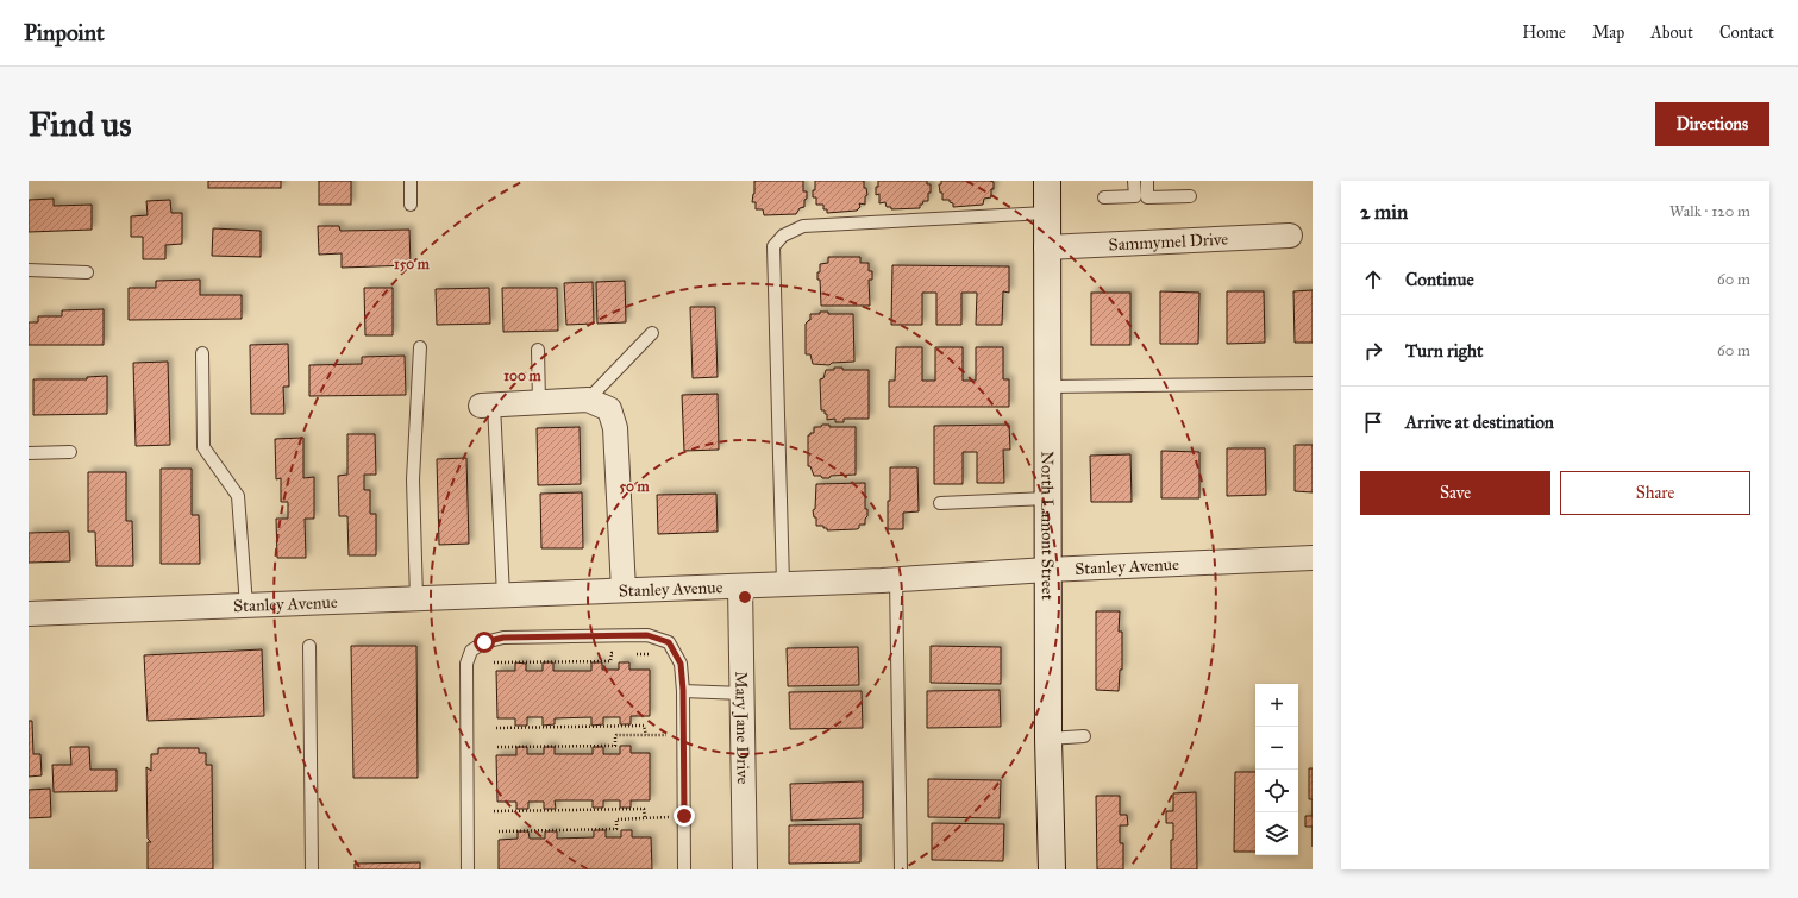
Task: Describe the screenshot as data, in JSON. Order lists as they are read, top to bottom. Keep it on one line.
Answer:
{"streets":{"street":["Sammymel Drive","North Lamont Street","Stanley Avenue","Mary Jane Drive"]},"crossings":[["Sammymel Drive","North Lamont Street"],["North Lamont Street","Stanley Avenue"],["Stanley Avenue","Mary Jane Drive"]],"page":{"header":"Pinpoint","nav":["Home","Map","About","Contact"],"buttons":["Directions",["Save","Share"]],"title":"Find us","heading":["2 min","Walk · 120 m"],"list":[["Continue","60 m"],["Turn right","60 m"],"Arrive at destination"],"map_buttons":["+","−"]},"rings":["150 m","100 m","50 m"]}
